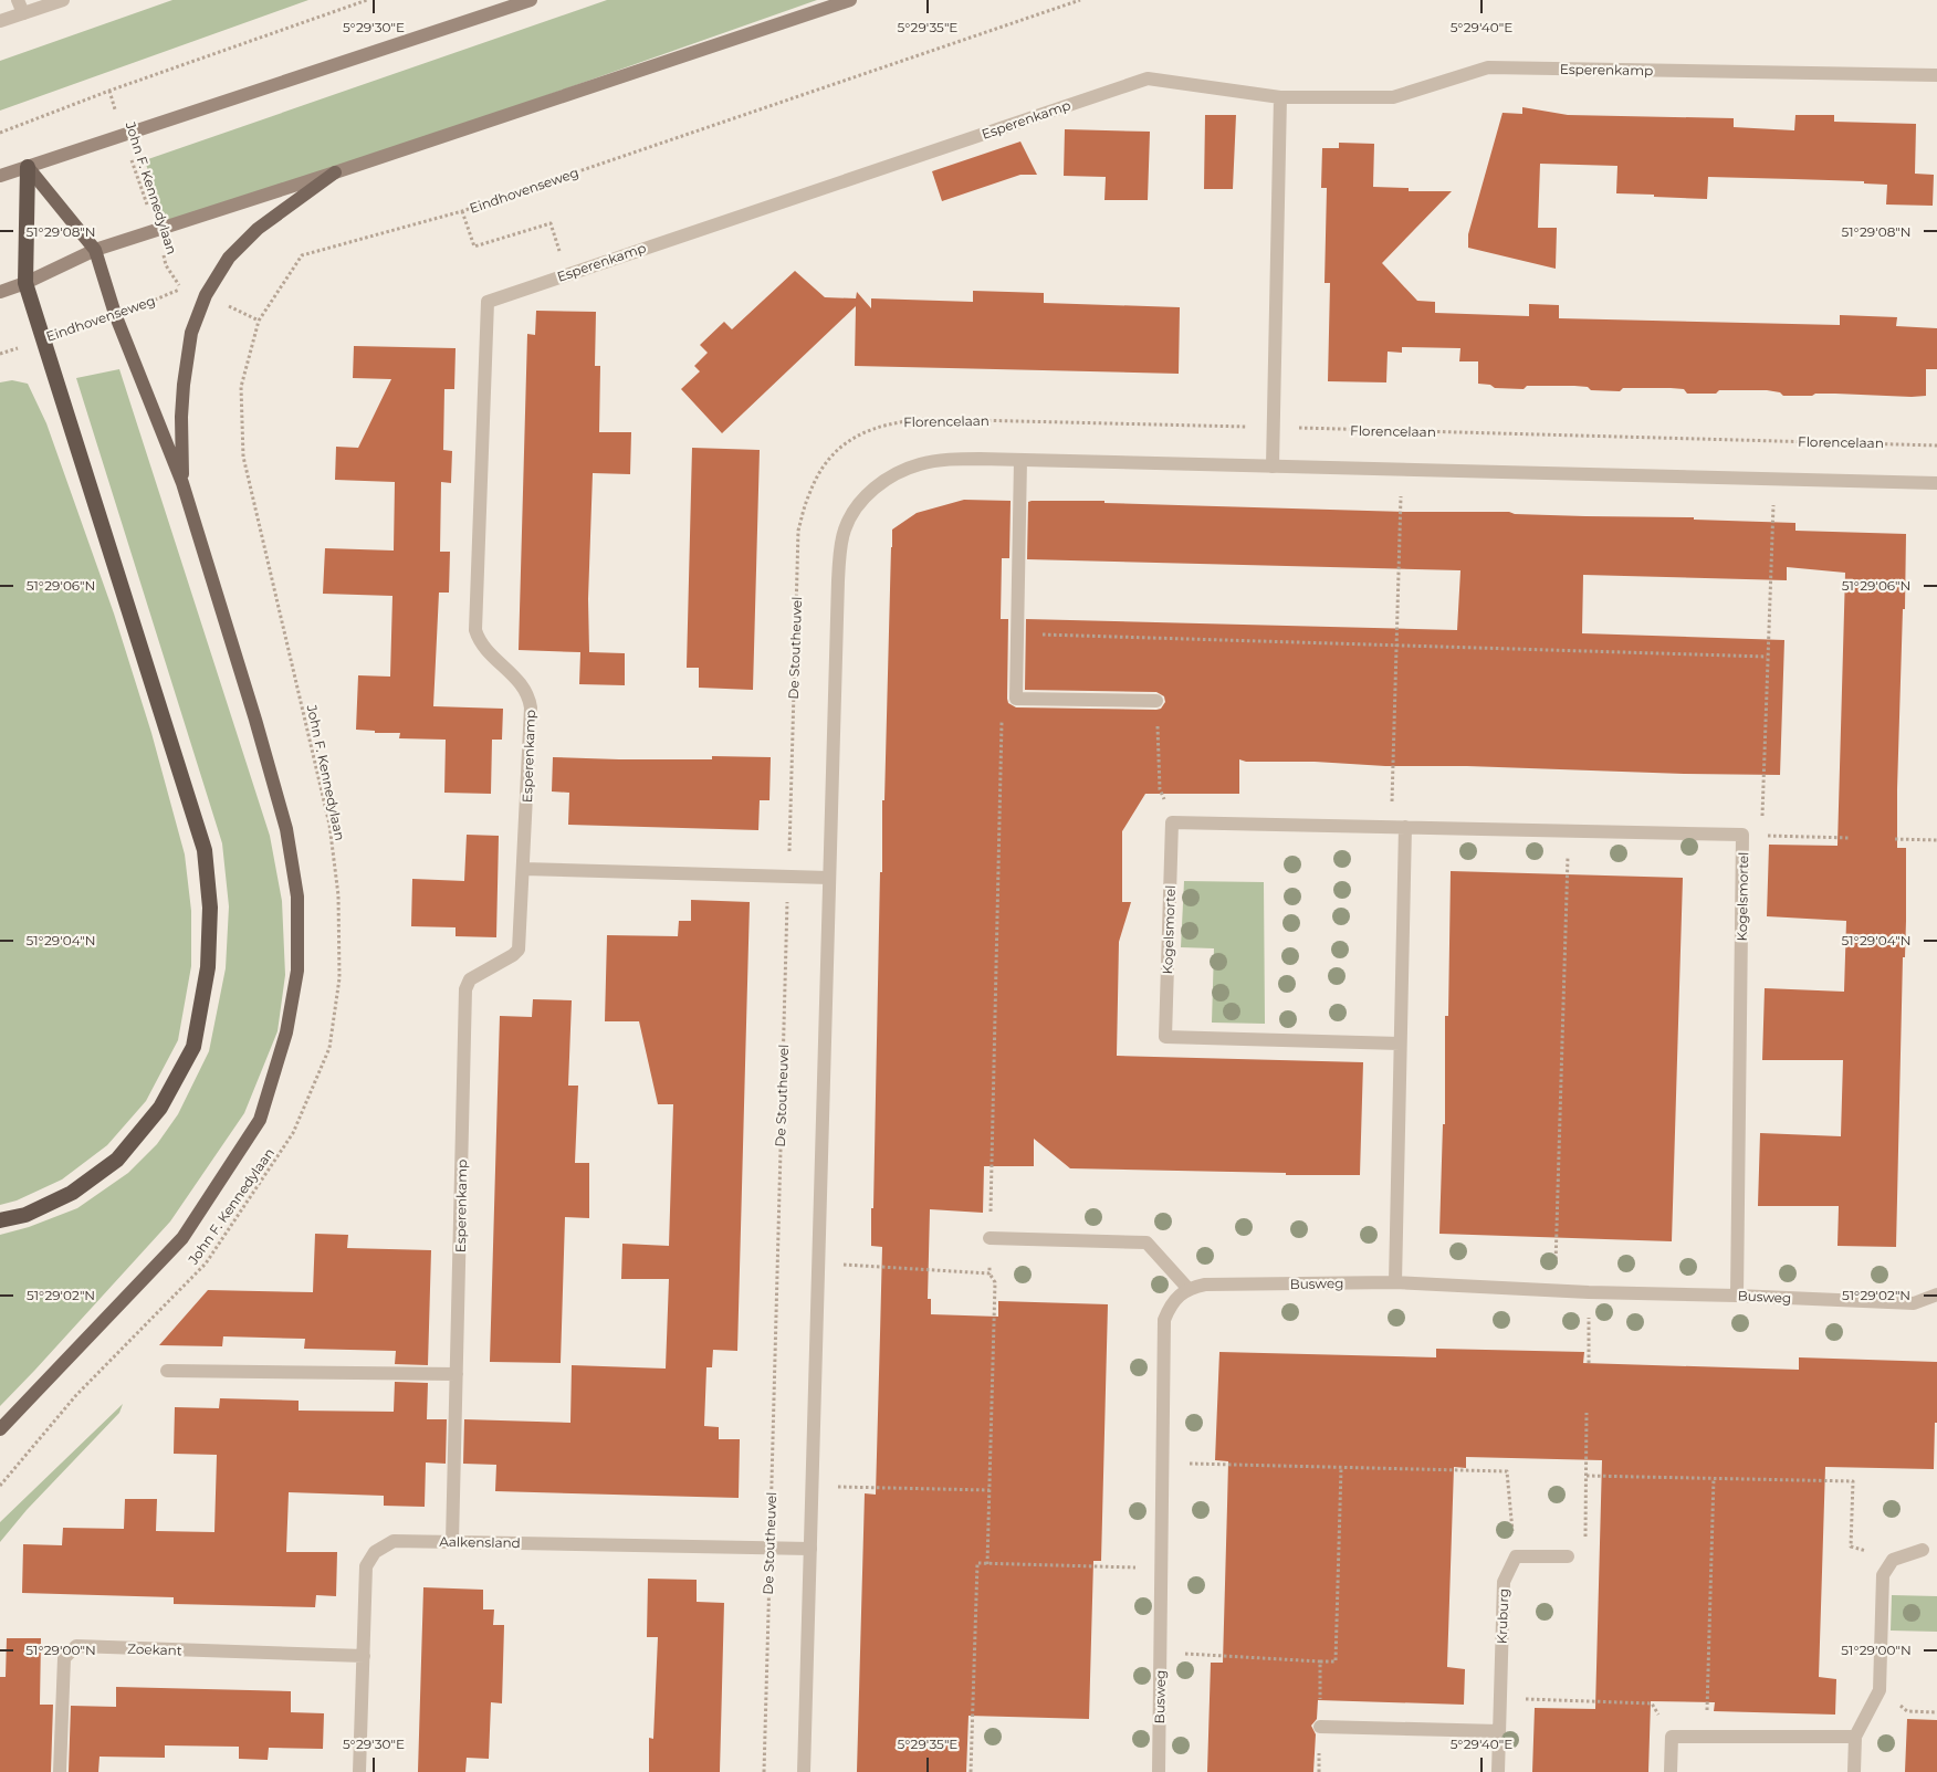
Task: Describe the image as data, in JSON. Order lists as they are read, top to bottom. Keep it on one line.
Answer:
{"streets":{"street":["Esperenkamp","Kogelsmortel","Busweg","Aalkensland","Kruburg","Zoekant"],"path":["John F. Kennedylaan","Eindhovenseweg","Florencelaan","De Stoutheuvel"]},"crossings":[["Esperenkamp","Aalkensland"],["John F. Kennedylaan","Eindhovenseweg"],["Florencelaan","De Stoutheuvel"],["De Stoutheuvel","Aalkensland"],["Kogelsmortel","Busweg"],["Aalkensland","Zoekant"]],"coordinates":["5°29'30\"E","5°29'35\"E","5°29'40\"E","51°29'08\"N","51°29'06\"N","51°29'04\"N","51°29'02\"N","51°29'00\"N"]}
